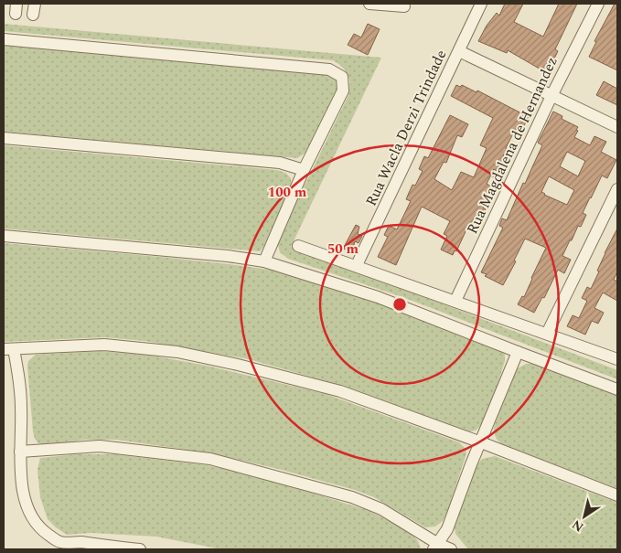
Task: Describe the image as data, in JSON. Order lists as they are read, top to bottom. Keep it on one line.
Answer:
{"streets":{"street":["Rua Wacla Derzi Trindade","Rua Magdalena de Hernandez"]},"north":"bottom left","rings":["100 m","50 m"]}
